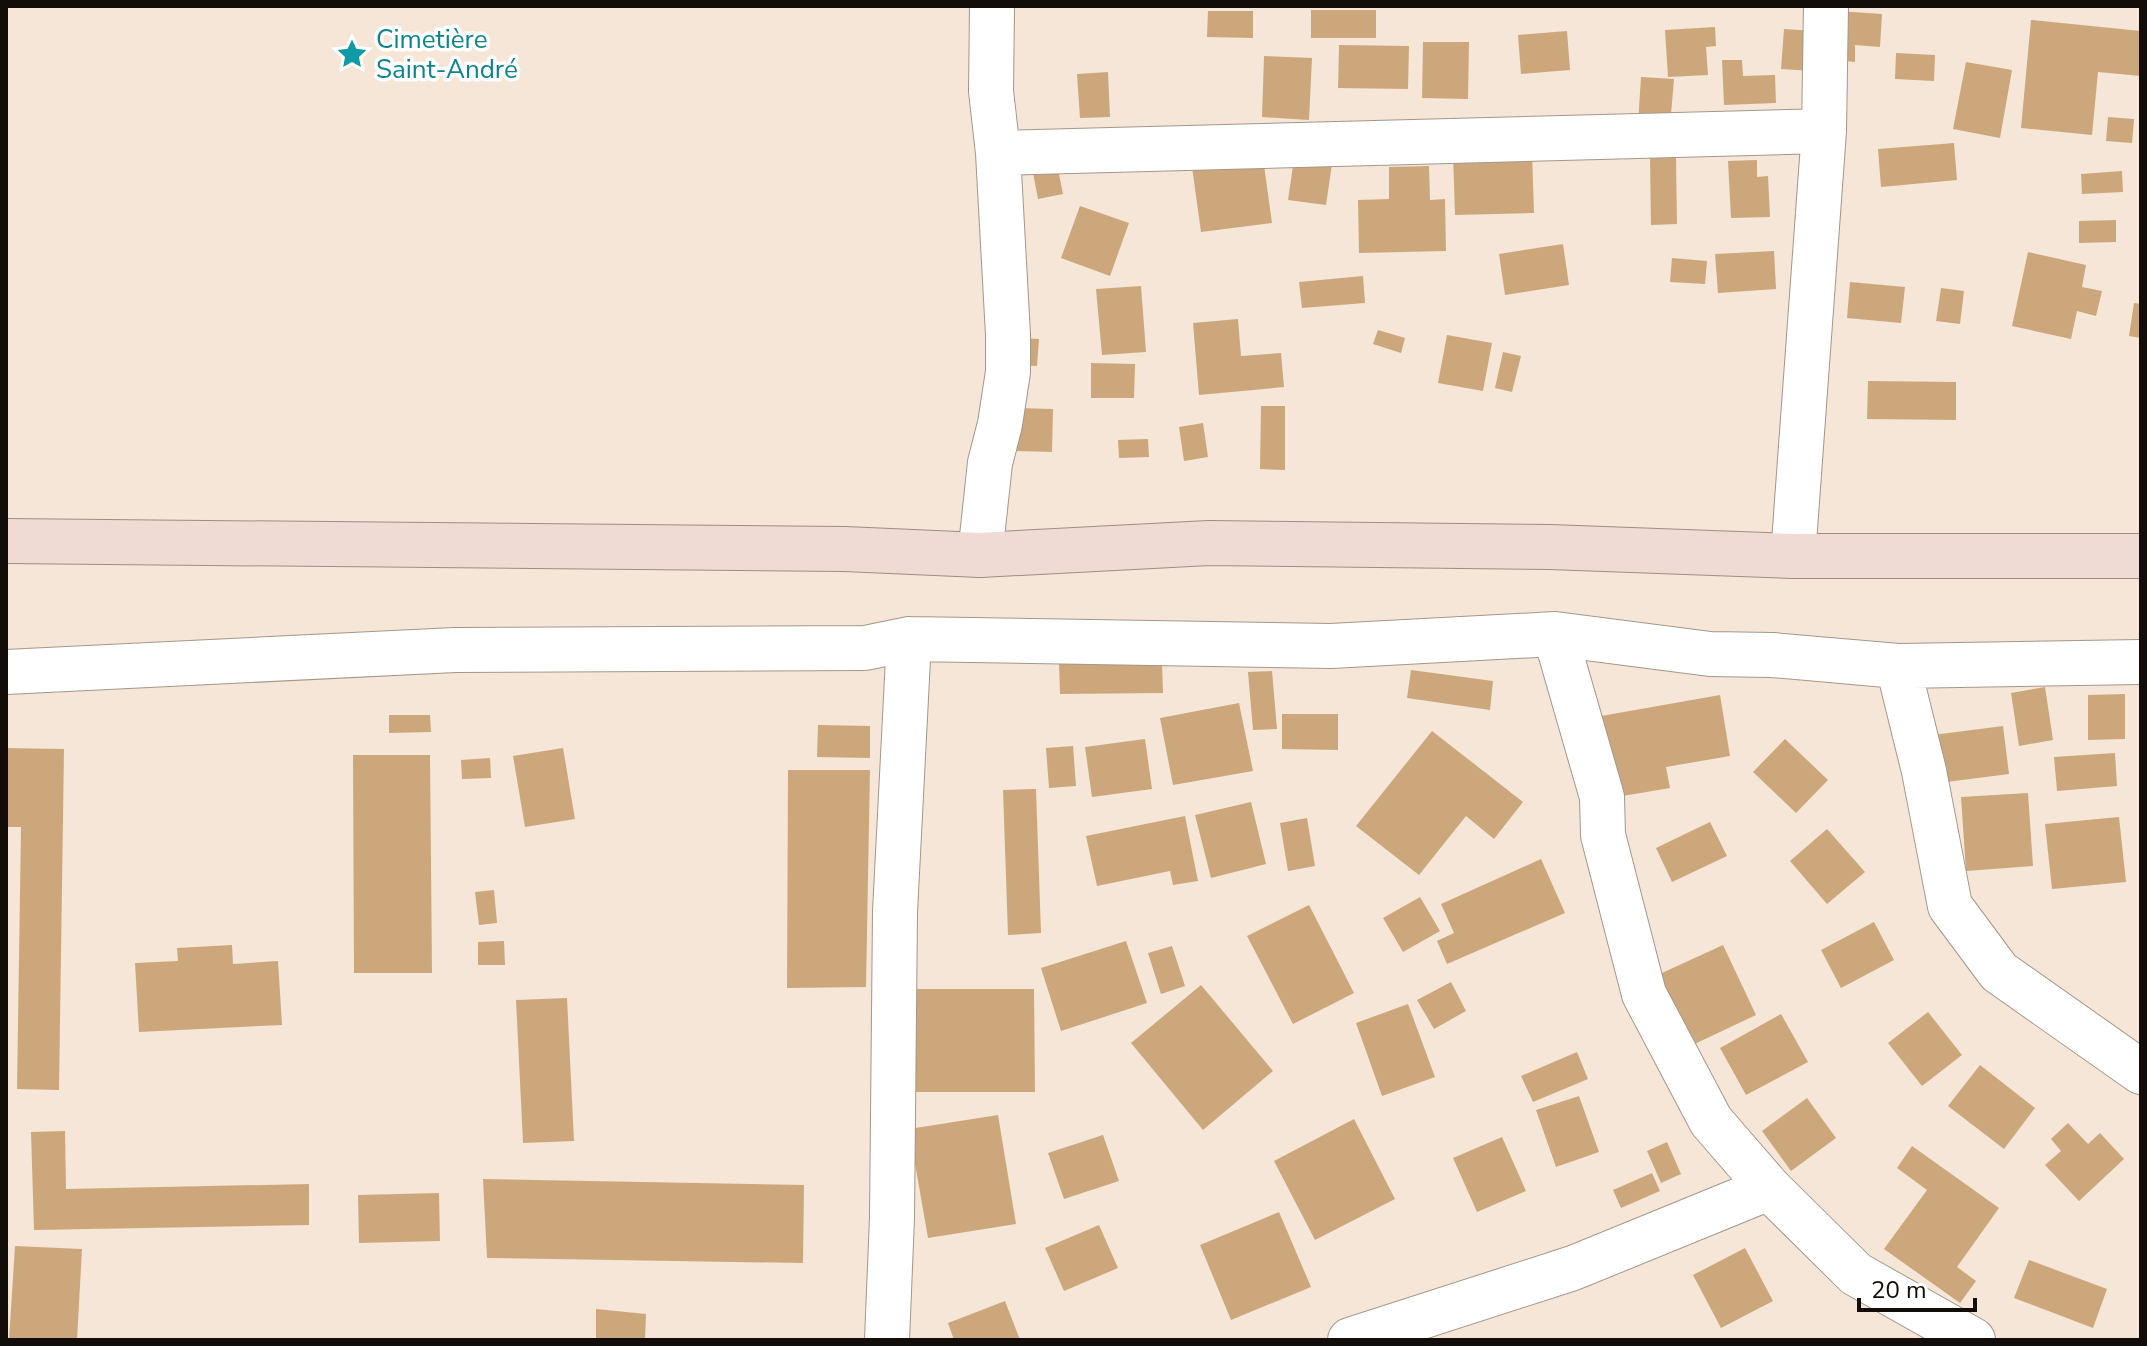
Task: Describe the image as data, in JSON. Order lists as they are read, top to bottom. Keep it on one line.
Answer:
{"places":{"place":["Cimetière Saint-André"]},"scale_bar":"20 m"}
